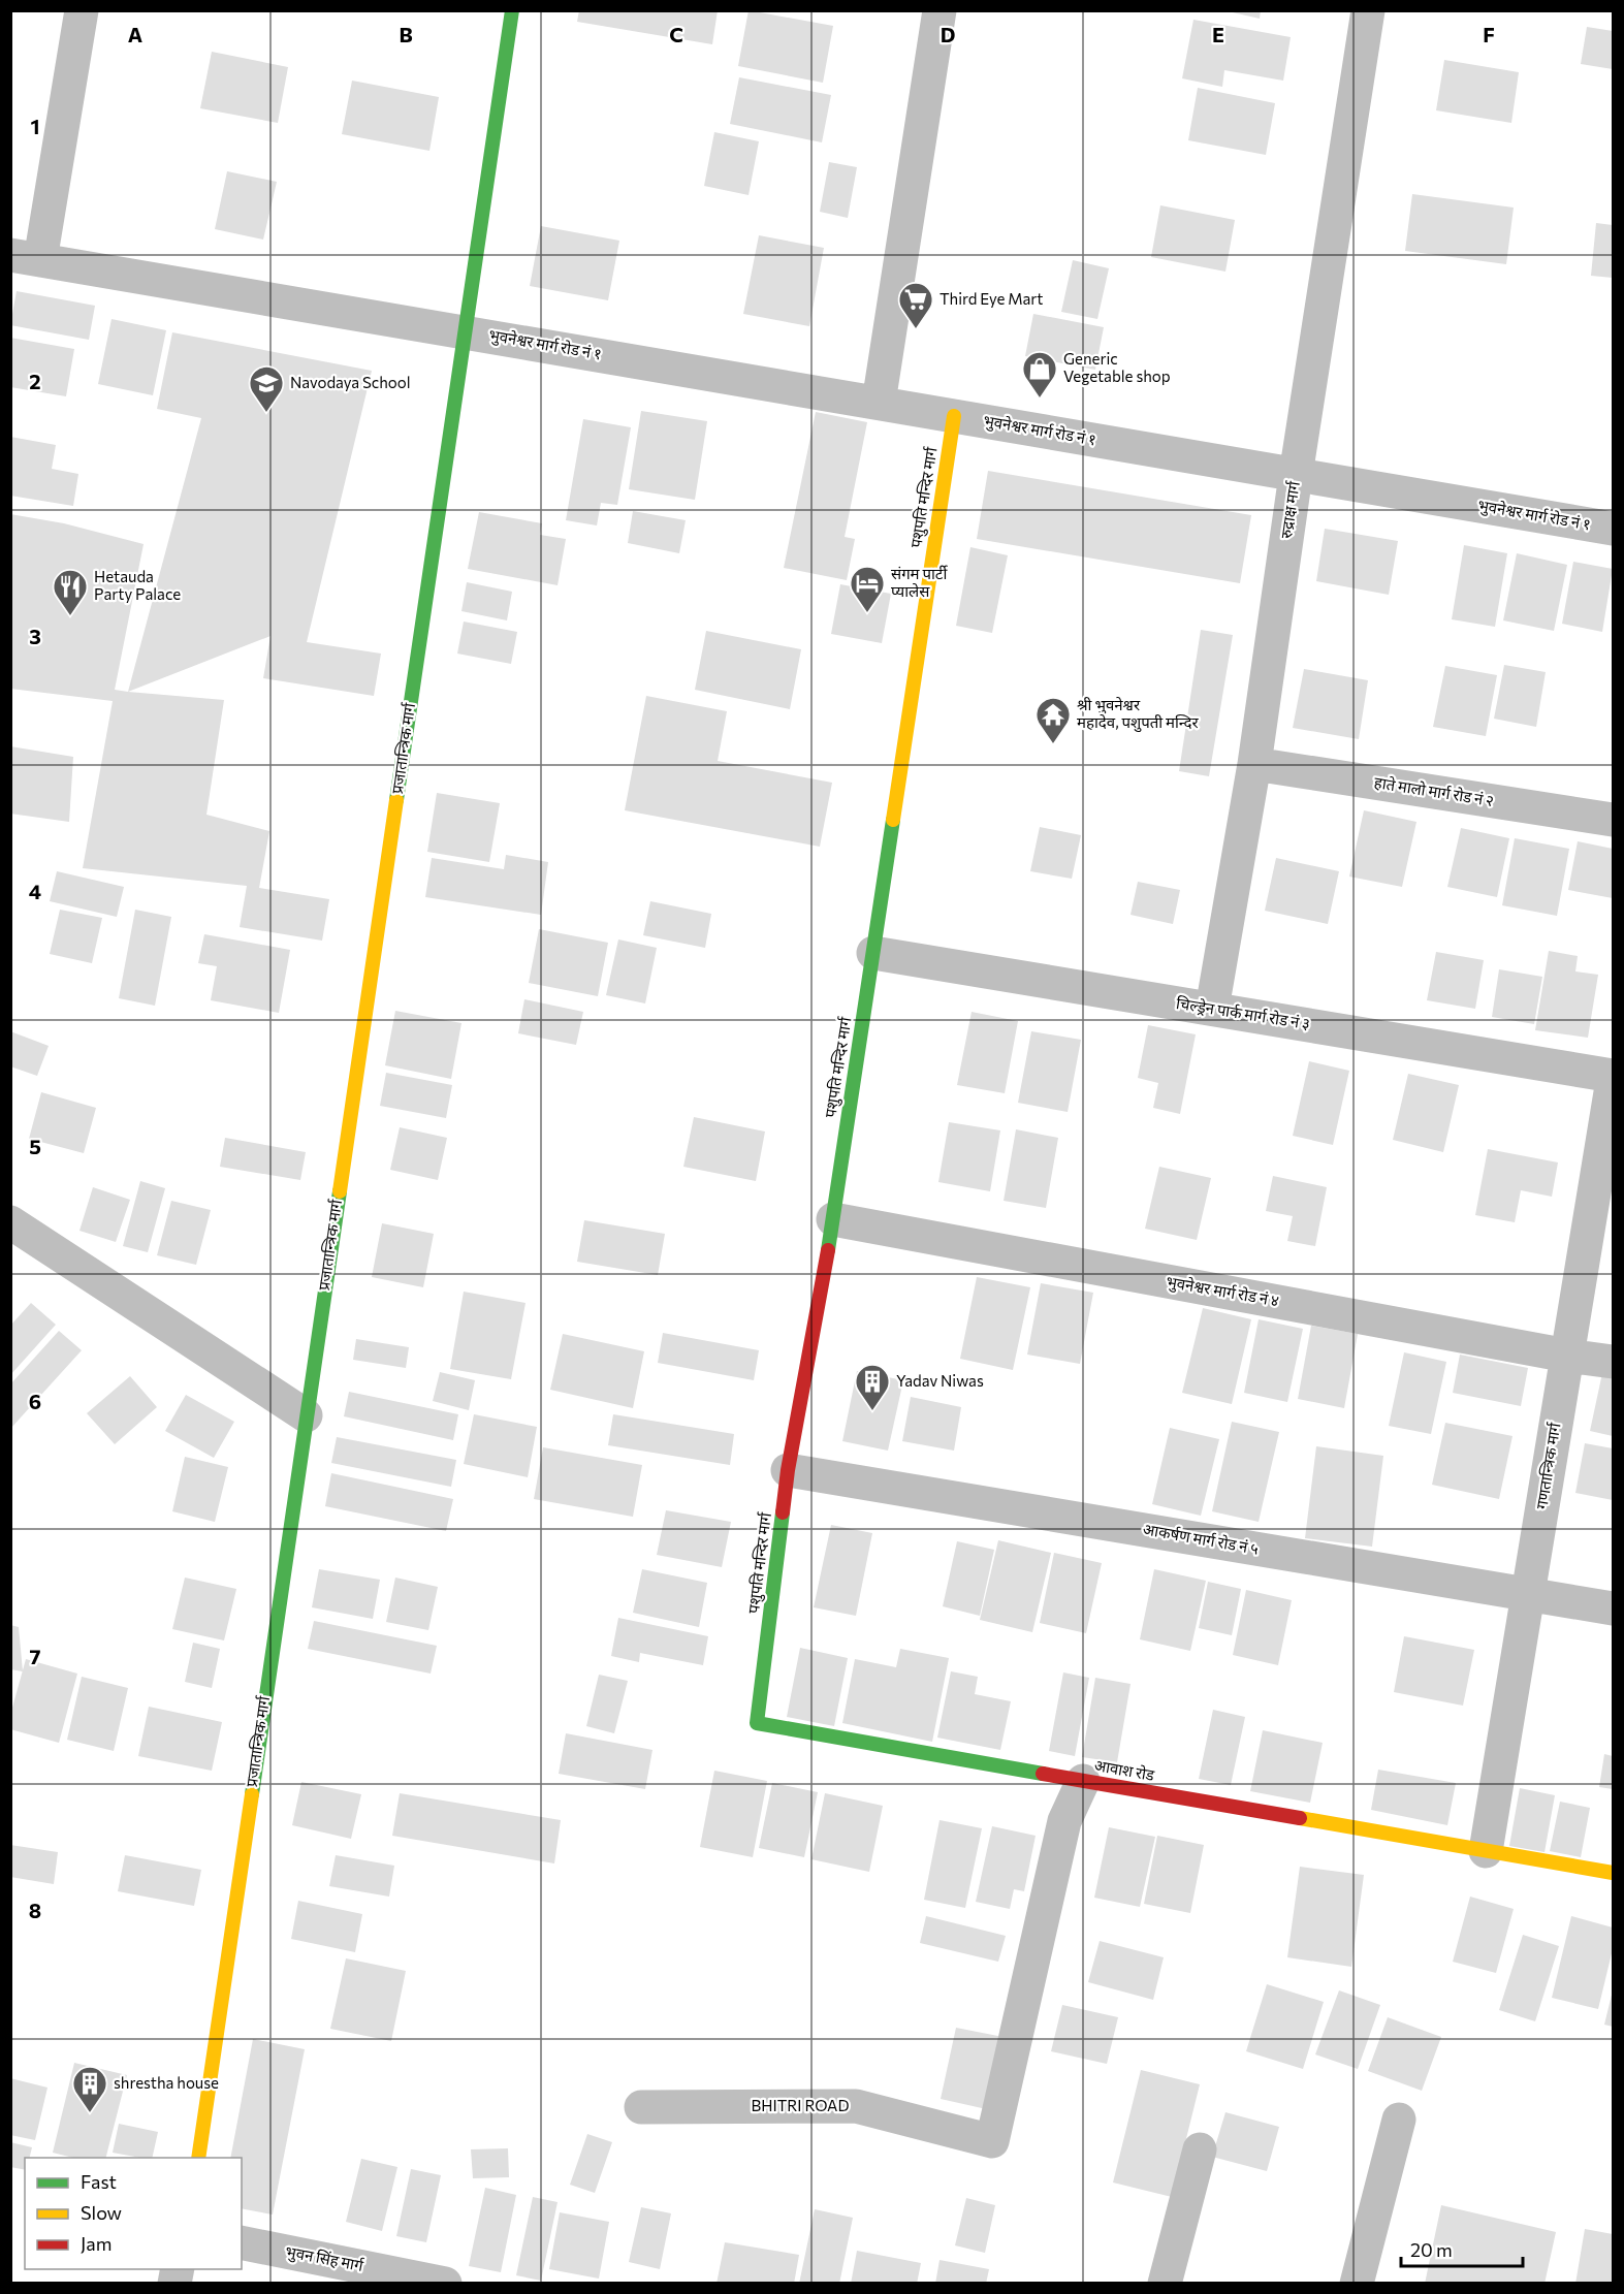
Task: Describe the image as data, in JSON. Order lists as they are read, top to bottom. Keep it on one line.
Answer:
{"streets":{"street":["भुवनेश्वर मार्ग रोड नं १","पशुपति मन्दिर मार्ग","रुद्राक्ष मार्ग","प्रजातान्त्रिक मार्ग","हाते मालो मार्ग रोड नं २","चिल्ड्रेन पार्क मार्ग रोड नं ३","भुवनेश्वर मार्ग रोड नं ४","गणतान्त्रिक मार्ग","आकर्षण मार्ग रोड नं ५","आवाश रोड","BHITRI ROAD","भुवन सिंह मार्ग"]},"crossings":[["भुवनेश्वर मार्ग रोड नं १","पशुपति मन्दिर मार्ग"],["भुवनेश्वर मार्ग रोड नं १","रुद्राक्ष मार्ग"],["भुवनेश्वर मार्ग रोड नं १","प्रजातान्त्रिक मार्ग"],["पशुपति मन्दिर मार्ग","चिल्ड्रेन पार्क मार्ग रोड नं ३"],["पशुपति मन्दिर मार्ग","भुवनेश्वर मार्ग रोड नं ४"],["पशुपति मन्दिर मार्ग","आकर्षण मार्ग रोड नं ५"],["पशुपति मन्दिर मार्ग","आवाश रोड"],["रुद्राक्ष मार्ग","हाते मालो मार्ग रोड नं २"],["रुद्राक्ष मार्ग","चिल्ड्रेन पार्क मार्ग रोड नं ३"],["चिल्ड्रेन पार्क मार्ग रोड नं ३","गणतान्त्रिक मार्ग"],["भुवनेश्वर मार्ग रोड नं ४","गणतान्त्रिक मार्ग"],["गणतान्त्रिक मार्ग","आकर्षण मार्ग रोड नं ५"],["गणतान्त्रिक मार्ग","आवाश रोड"],["आवाश रोड","BHITRI ROAD"]],"places":{"supermarket":["Third Eye Mart"],"shop":["Generic Vegetable shop"],"school or university":["Navodaya School"],"hotel":["संगम पार्टी प्यालेस"],"restaurant":["Hetauda Party Palace"],"temple":["श्री भुवनेश्वर महादेव, पशुपती मन्दिर"],"building":["Yadav Niwas","shrestha house"]},"legend":["Fast","Slow","Jam"],"scale_bar":"20 m","grid":{"columns":["A","B","C","D","E","F"],"rows":["1","2","3","4","5","6","7","8"]}}
